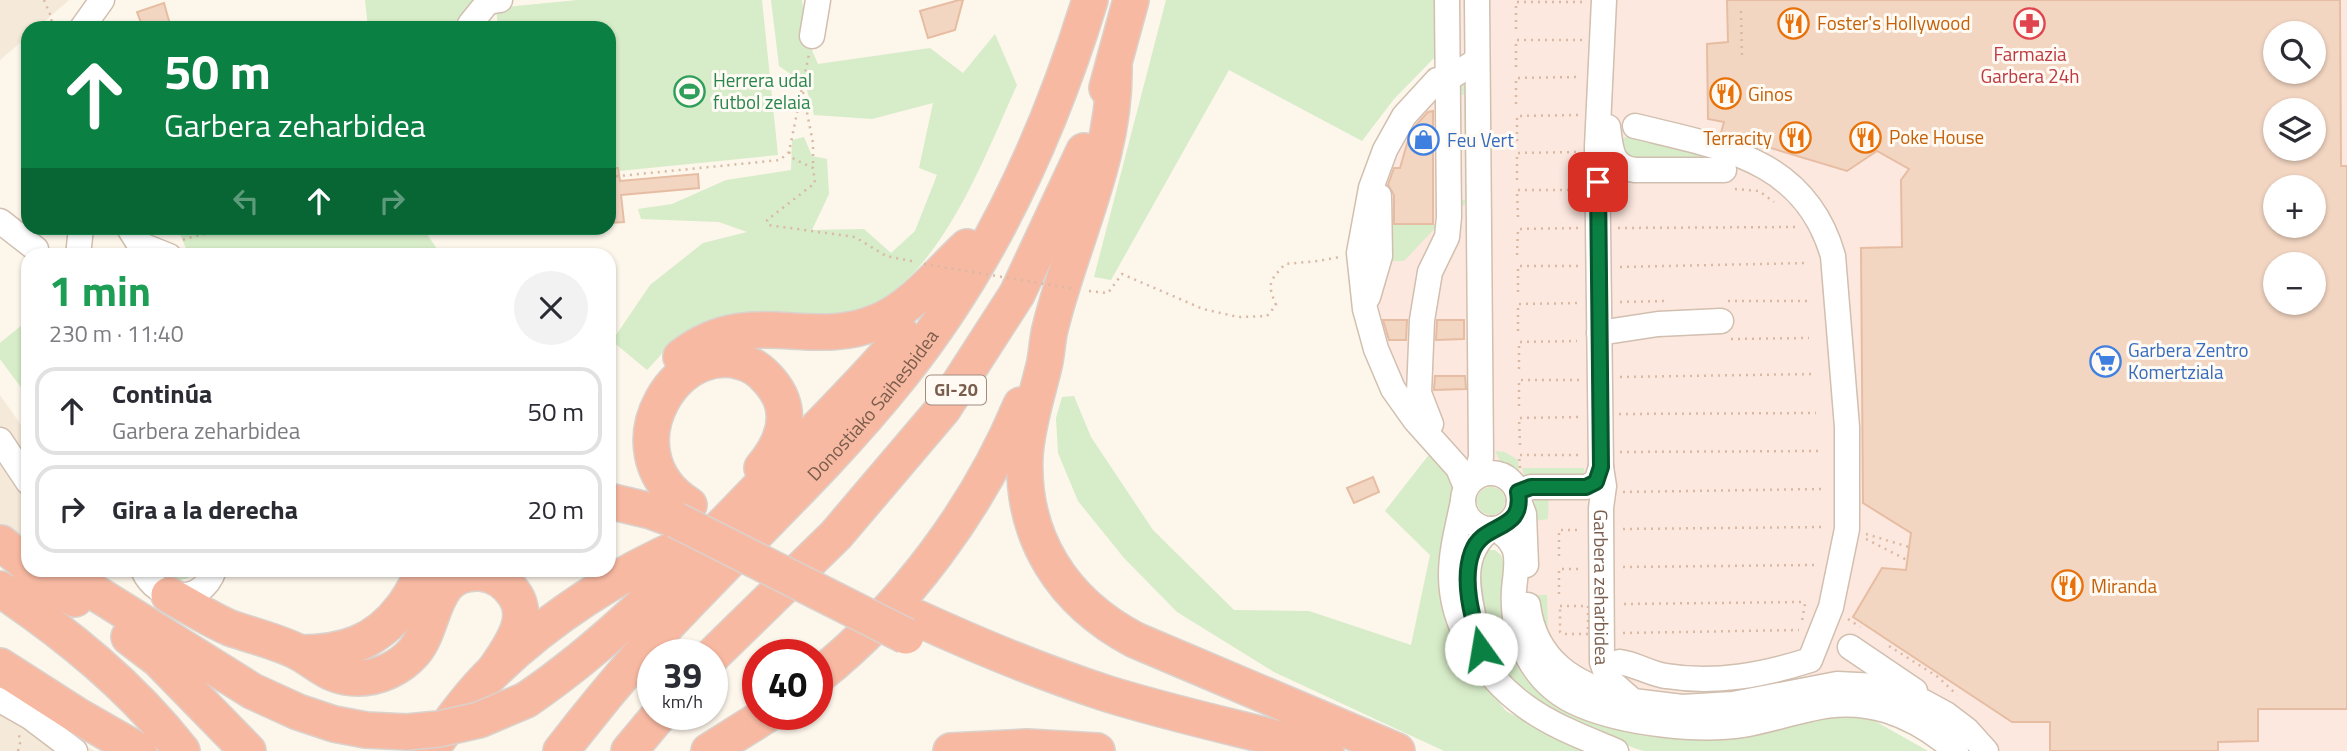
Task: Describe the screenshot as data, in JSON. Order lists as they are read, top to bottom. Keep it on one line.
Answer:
{"streets":{"highway":["GI-20","Donostiako Saihesbidea"],"street":["Garbera zeharbidea"]},"places":{"restaurant":["Foster's Hollywood","Ginos","Poke House","Terracity","Miranda"],"pharmacy":["Farmazia Garbera 24h"],"sports":["Herrera udal futbol zelaia"],"shop":["Feu Vert"],"supermarket":["Garbera Zentro Komertziala"]},"page":{"map_buttons":["+","−"],"turn":["50 m","Garbera zeharbidea"],"heading":["1 min","230 m · 11:40"],"list":[{"name":"Continúa","note":"Garbera zeharbidea","value":"50 m"},{"name":"Gira a la derecha","value":"20 m"}],"speed":"39 km/h","limit":"40"}}
